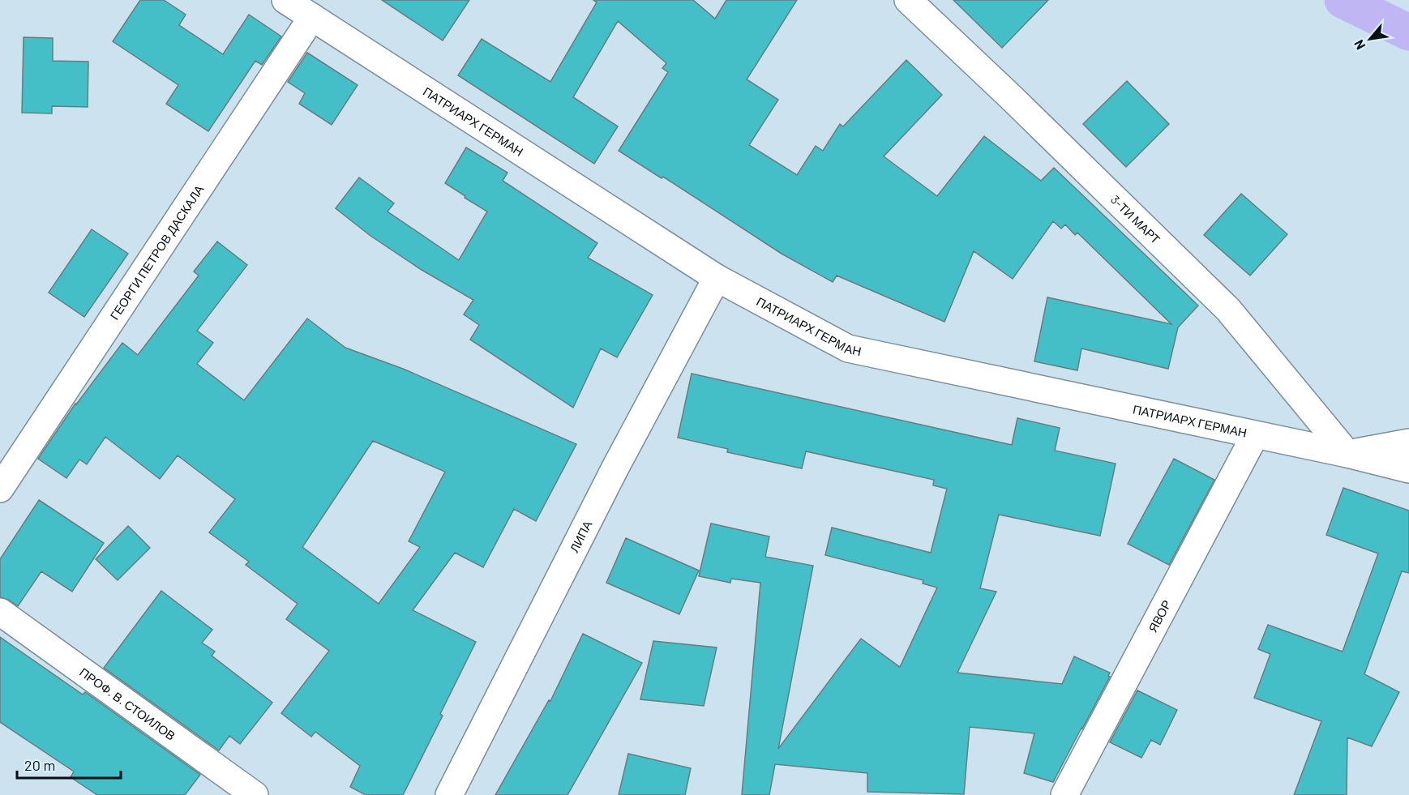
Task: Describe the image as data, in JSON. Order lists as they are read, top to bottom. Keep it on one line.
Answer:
{"streets":{"street":["ПАТРИАРХ ГЕРМАН","3-ТИ МАРТ","ГЕОРГИ ПЕТРОВ ДАСКАЛА","ЛИПА","ЯВОР","ПРОФ. В. СТОИЛОВ"]},"crossings":[["ПАТРИАРХ ГЕРМАН","3-ТИ МАРТ"],["ПАТРИАРХ ГЕРМАН","ГЕОРГИ ПЕТРОВ ДАСКАЛА"],["ПАТРИАРХ ГЕРМАН","ЛИПА"],["ПАТРИАРХ ГЕРМАН","ЯВОР"]],"scale_bar":"20 m","north":"bottom left"}
